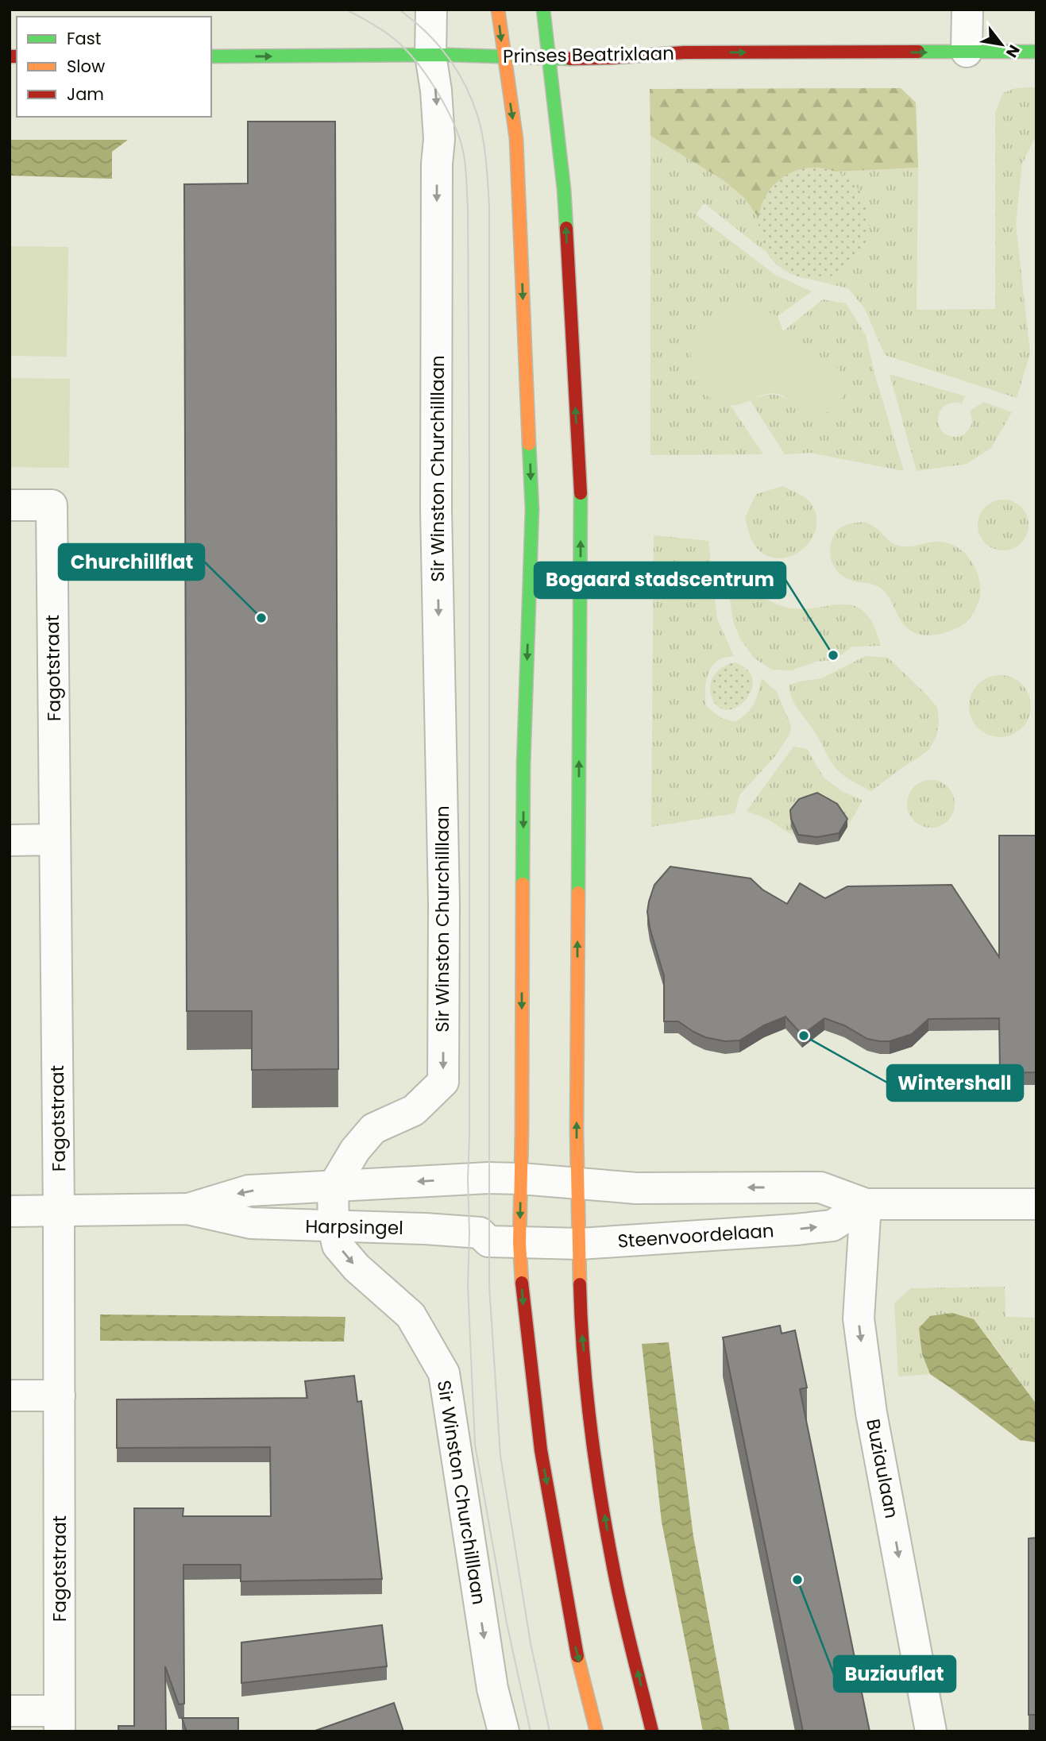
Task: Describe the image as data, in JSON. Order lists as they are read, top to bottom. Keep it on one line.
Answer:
{"streets":{"street":["Prinses Beatrixlaan","Sir Winston Churchilllaan","Fagotstraat","Harpsingel","Steenvoordelaan","Buziaulaan"]},"crossings":[["Prinses Beatrixlaan","Sir Winston Churchilllaan"],["Sir Winston Churchilllaan","Harpsingel"],["Fagotstraat","Harpsingel"],["Harpsingel","Steenvoordelaan"],["Steenvoordelaan","Buziaulaan"]],"one_way":["Prinses Beatrixlaan","Buziaulaan"],"places":["Churchillflat","Bogaard stadscentrum","Wintershall","Buziauflat"],"legend":["Fast","Slow","Jam"],"north":"bottom right"}
